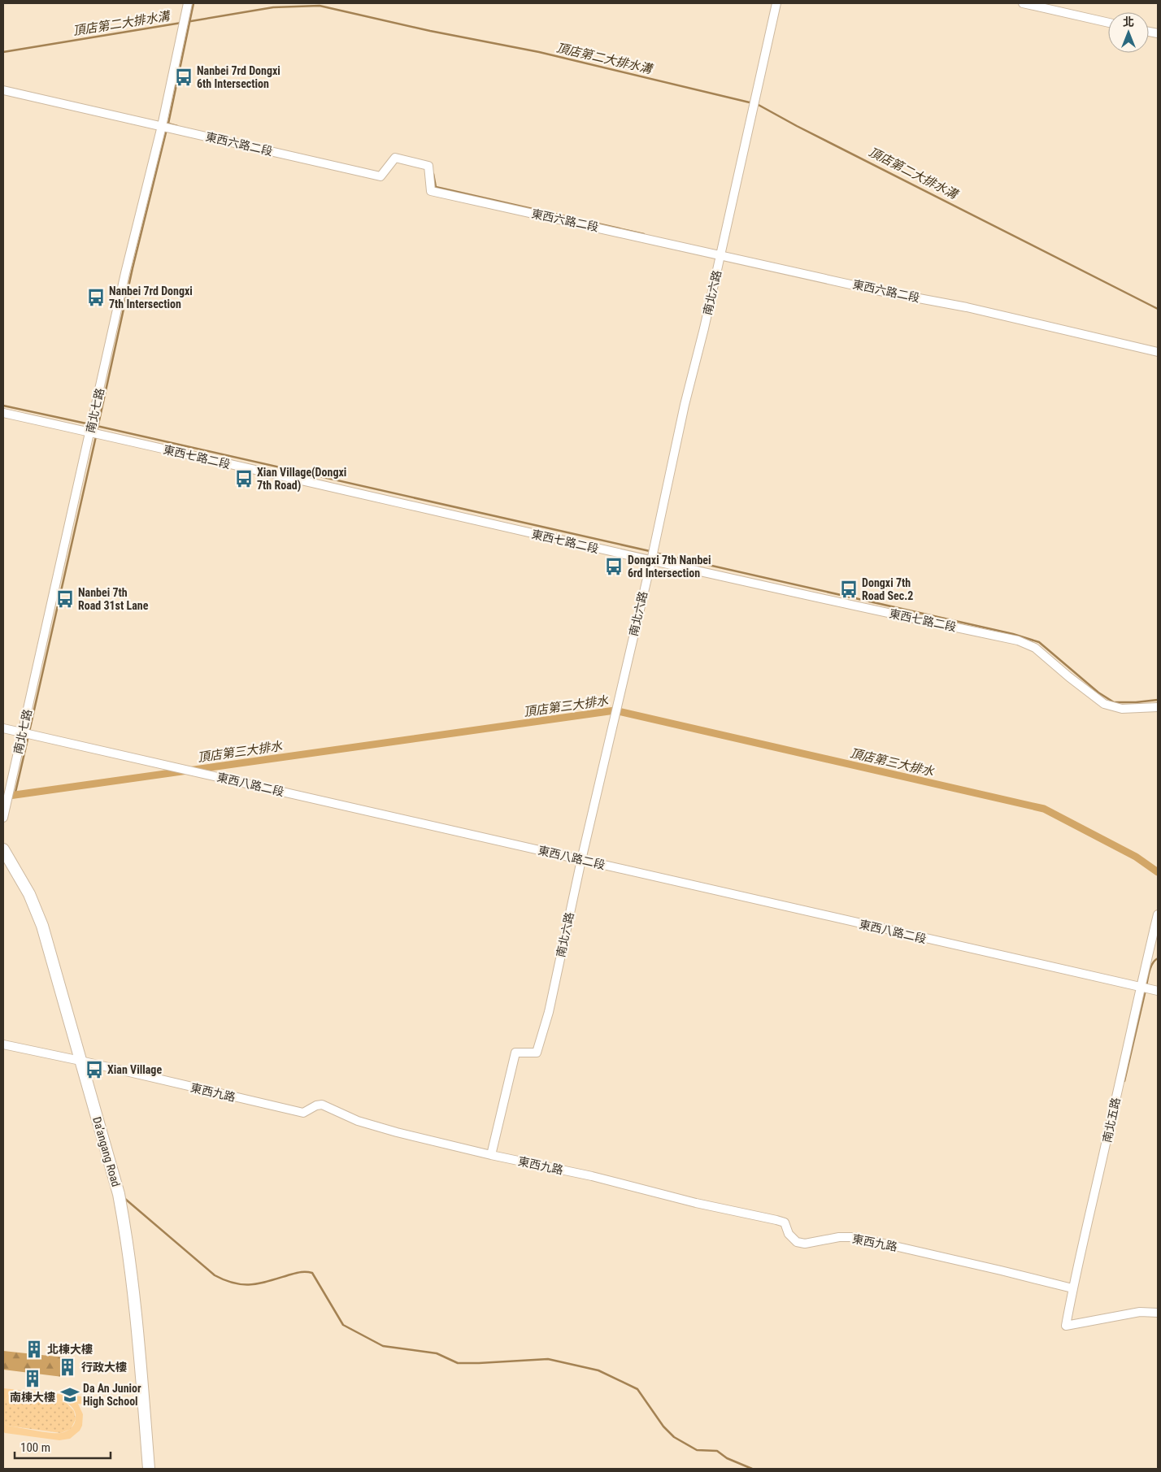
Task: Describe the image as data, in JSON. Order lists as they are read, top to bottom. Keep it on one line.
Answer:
{"streets":{"main road":["Da’angang Road"],"street":["東西六路二段","南北六路","南北七路","東西七路二段","東西八路二段","東西九路","南北五路"]},"crossings":[["東西六路二段","南北六路"],["東西六路二段","南北七路"],["南北六路","東西七路二段"],["南北六路","東西八路二段"],["南北六路","東西九路"],["南北七路","東西七路二段"],["南北七路","東西八路二段"],["東西八路二段","南北五路"],["東西九路","南北五路"],["東西九路","Da’angang Road"]],"water":["頂店第二大排水溝","頂店第三大排水"],"places":{"bus stop":["Nanbei 7rd Dongxi 6th Intersection","Nanbei 7rd Dongxi 7th Intersection","Xian Village(Dongxi 7th Road)","Dongxi 7th Nanbei 6rd Intersection","Dongxi 7th Road Sec.2","Nanbei 7th Road 31st Lane","Xian Village"],"building":["北棟大樓","行政大樓","南棟大樓"],"school or university":["Da An Junior High School"]},"scale_bar":"100 m","north":"top"}
